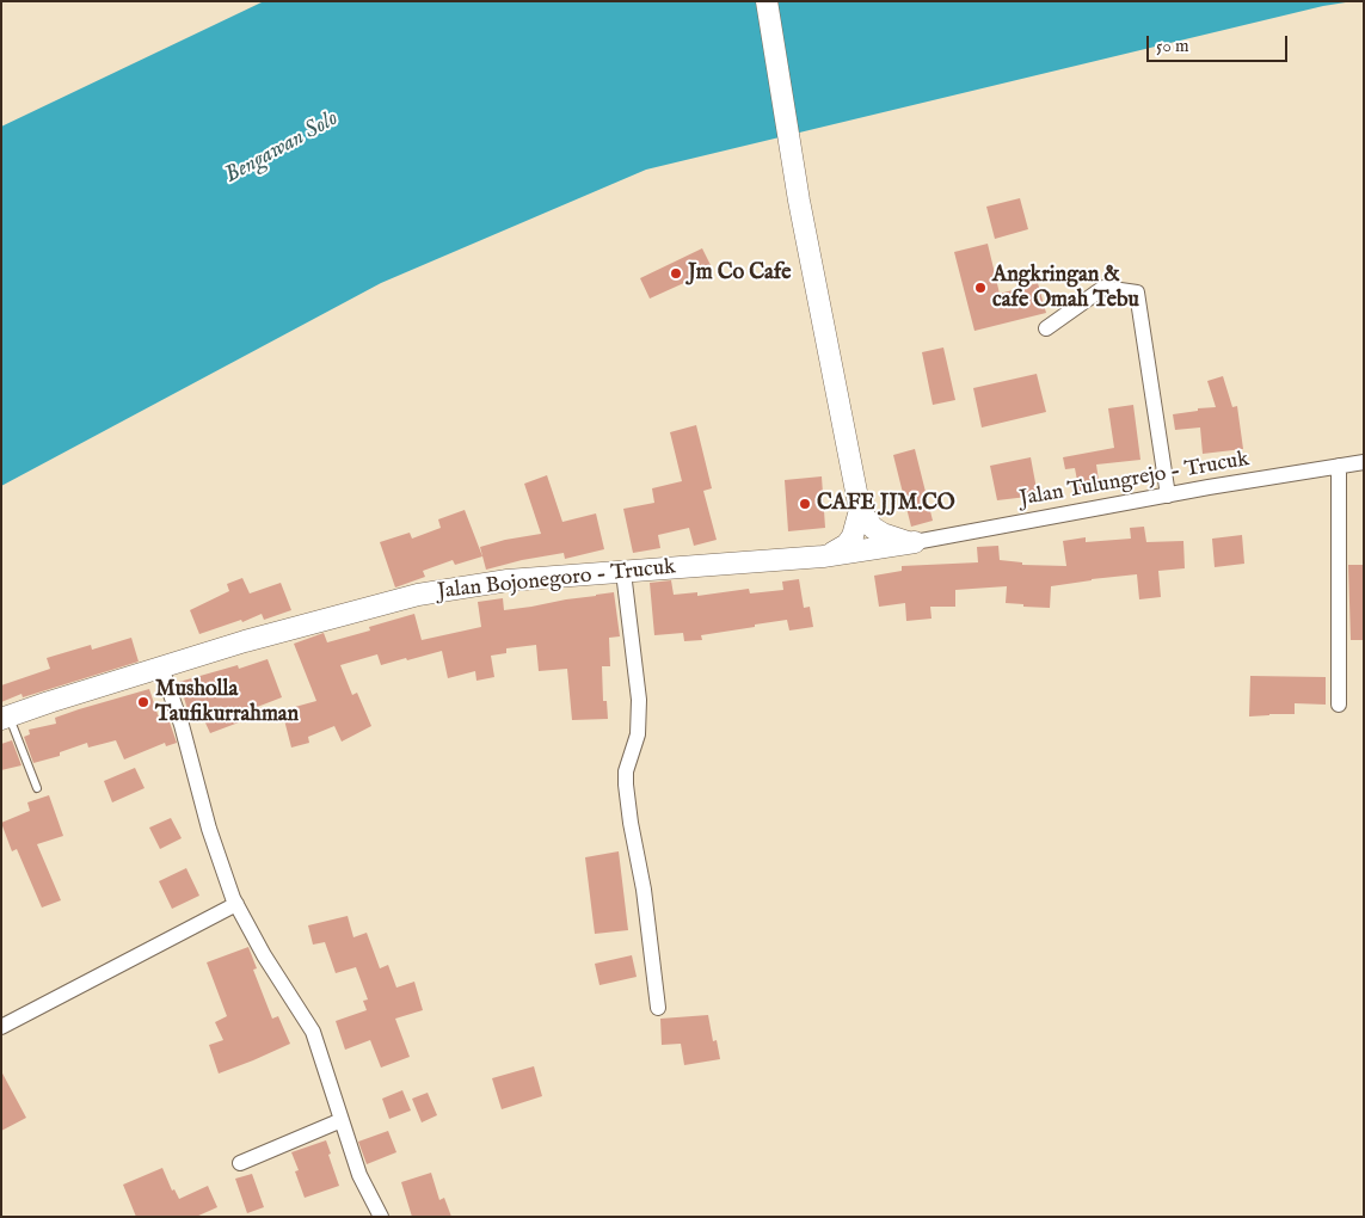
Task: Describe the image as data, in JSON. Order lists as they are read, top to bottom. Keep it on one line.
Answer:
{"streets":{"street":["Jalan Tulungrejo - Trucuk","Jalan Bojonegoro - Trucuk"]},"crossings":[["Jalan Tulungrejo - Trucuk","Jalan Bojonegoro - Trucuk"]],"water":["Bengawan Solo"],"places":["Jm Co Cafe","Angkringan & cafe Omah Tebu","CAFE JJM.CO","Musholla Taufikurrahman"],"scale_bar":"50 m"}
